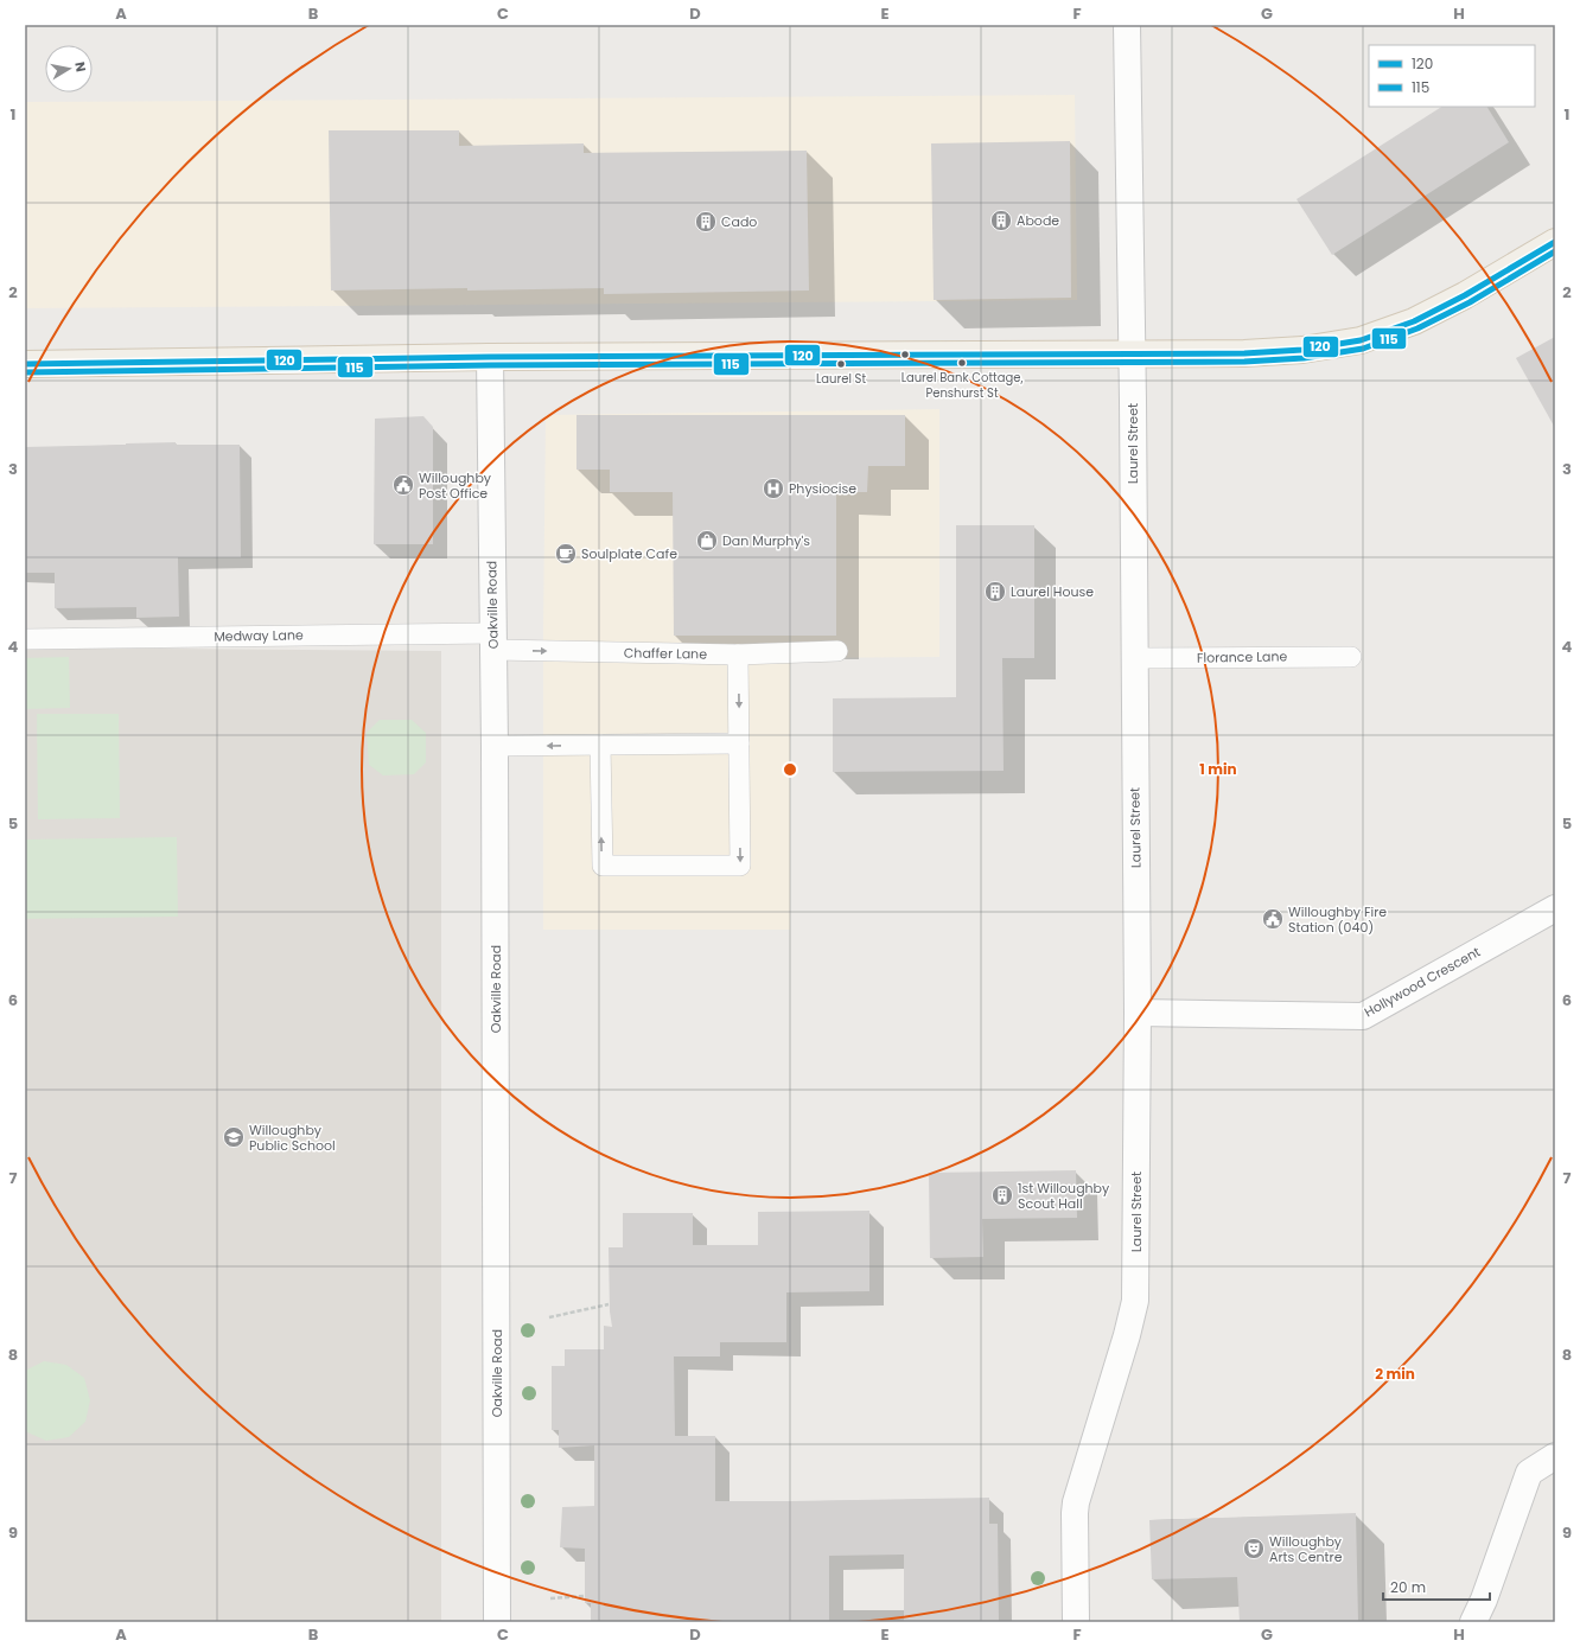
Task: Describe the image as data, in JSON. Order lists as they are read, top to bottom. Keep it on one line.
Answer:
{"streets":{"street":["Laurel Street","Oakville Road","Hollywood Crescent"],"lane":["Medway Lane","Chaffer Lane","Florance Lane"]},"crossings":[["Laurel Street","Florance Lane"],["Laurel Street","Hollywood Crescent"],["Oakville Road","Medway Lane"],["Oakville Road","Chaffer Lane"],["Medway Lane","Chaffer Lane"]],"places":{"building":["Abode","Cado","Laurel House","1st Willoughby Scout Hall"],"other":["Laurel Bank Cottage, Penshurst St","Laurel St"],"public building":["Willoughby Post Office","Willoughby Fire Station (040)"],"hospital":["Physiocise"],"shop":["Dan Murphy's"],"cafe":["Soulplate Cafe"],"school or university":["Willoughby Public School"],"theatre":["Willoughby Arts Centre"]},"lines":["transit line 120","transit line 115"],"legend":["120","115"],"scale_bar":"20 m","north":"right","grid":{"columns":["A","B","C","D","E","F","G","H"],"rows":["1","2","3","4","5","6","7","8","9"]},"rings":["1 min","2 min"]}
